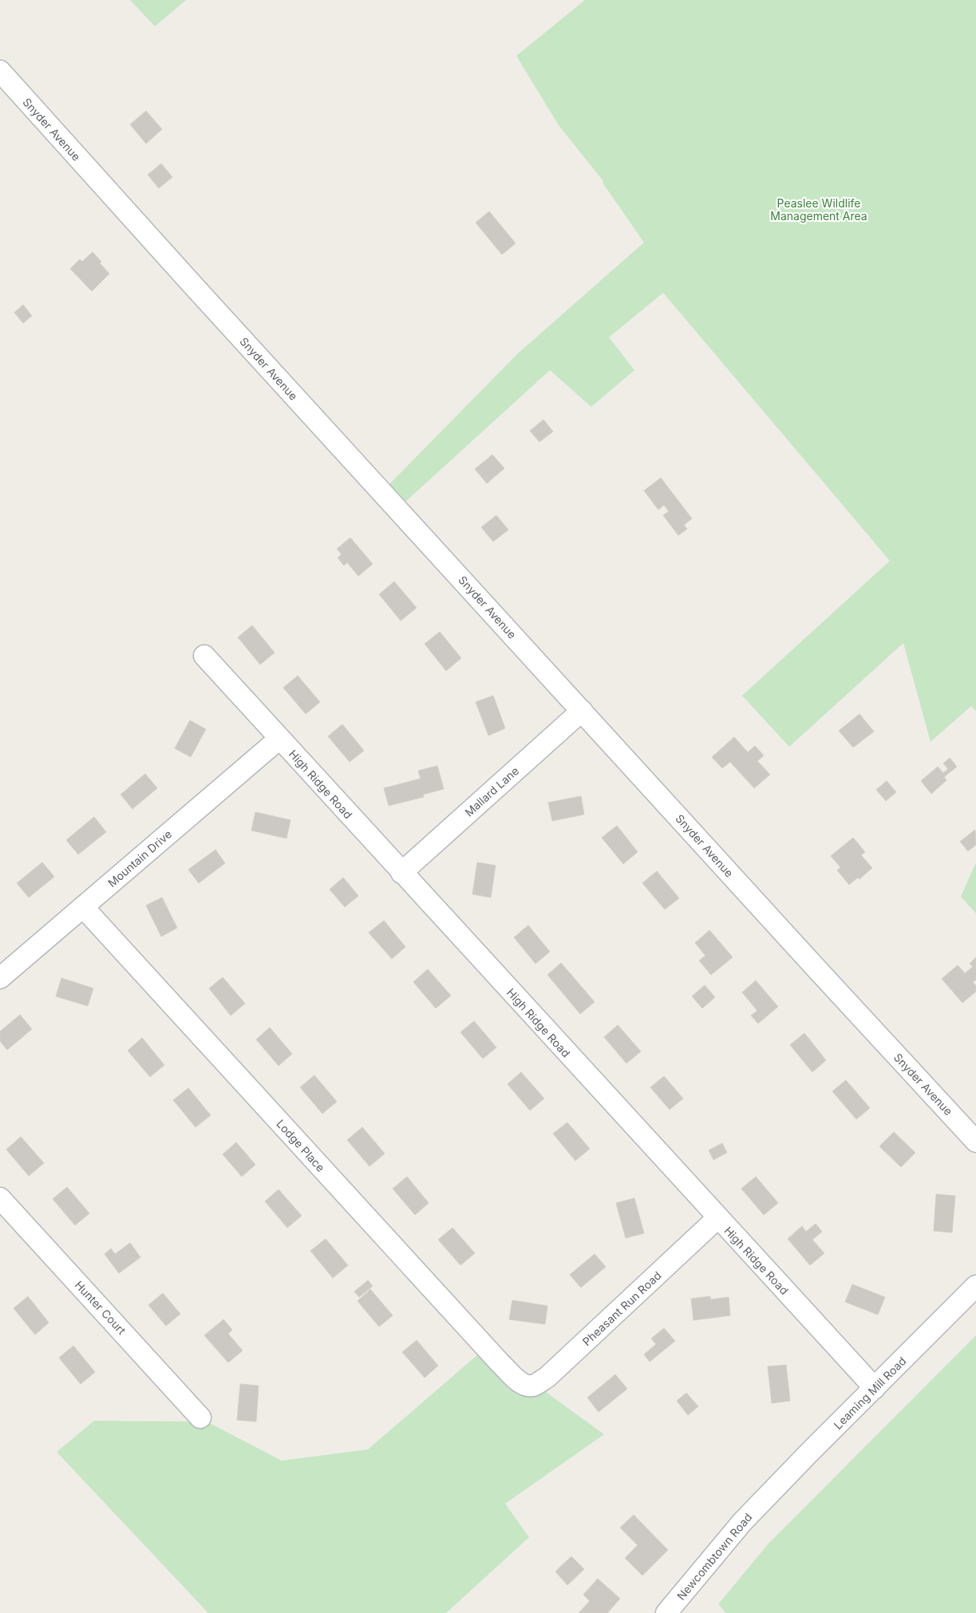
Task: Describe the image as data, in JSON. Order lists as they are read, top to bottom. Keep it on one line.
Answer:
{"streets":{"street":["Snyder Avenue","High Ridge Road","Mallard Lane","Mountain Drive","Lodge Place","Hunter Court","Pheasant Run Road","Leaming Mill Road","Newcombtown Road"]},"crossings":[["Snyder Avenue","Mallard Lane"],["High Ridge Road","Mallard Lane"],["High Ridge Road","Mountain Drive"],["High Ridge Road","Pheasant Run Road"],["High Ridge Road","Leaming Mill Road"],["Mountain Drive","Lodge Place"],["Lodge Place","Pheasant Run Road"],["Leaming Mill Road","Newcombtown Road"]],"parks":["Peaslee Wildlife Management Area"]}
